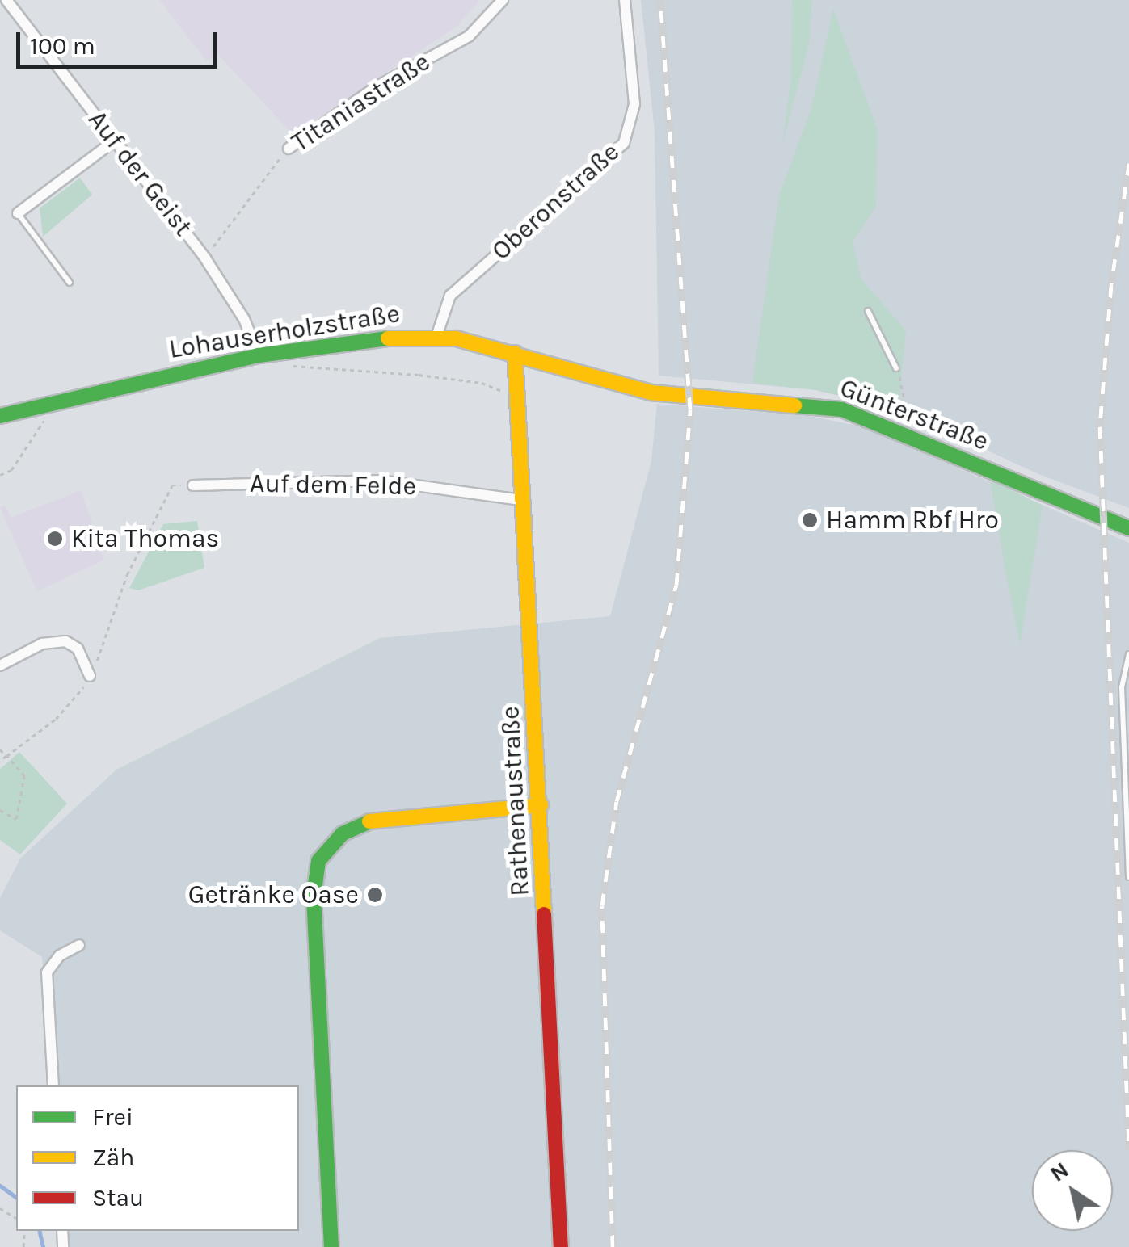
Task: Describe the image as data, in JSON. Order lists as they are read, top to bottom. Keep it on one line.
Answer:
{"streets":{"street":["Titaniastraße","Auf der Geist","Oberonstraße","Lohauserholzstraße","Günterstraße","Auf dem Felde","Rathenaustraße"]},"crossings":[["Titaniastraße","Auf der Geist"],["Auf der Geist","Lohauserholzstraße"],["Oberonstraße","Lohauserholzstraße"],["Lohauserholzstraße","Günterstraße"],["Lohauserholzstraße","Rathenaustraße"],["Auf dem Felde","Rathenaustraße"]],"places":["Hamm Rbf Hro","Kita Thomas","Getränke Oase"],"legend":["Frei","Zäh","Stau"],"scale_bar":"100 m","north":"top left"}
